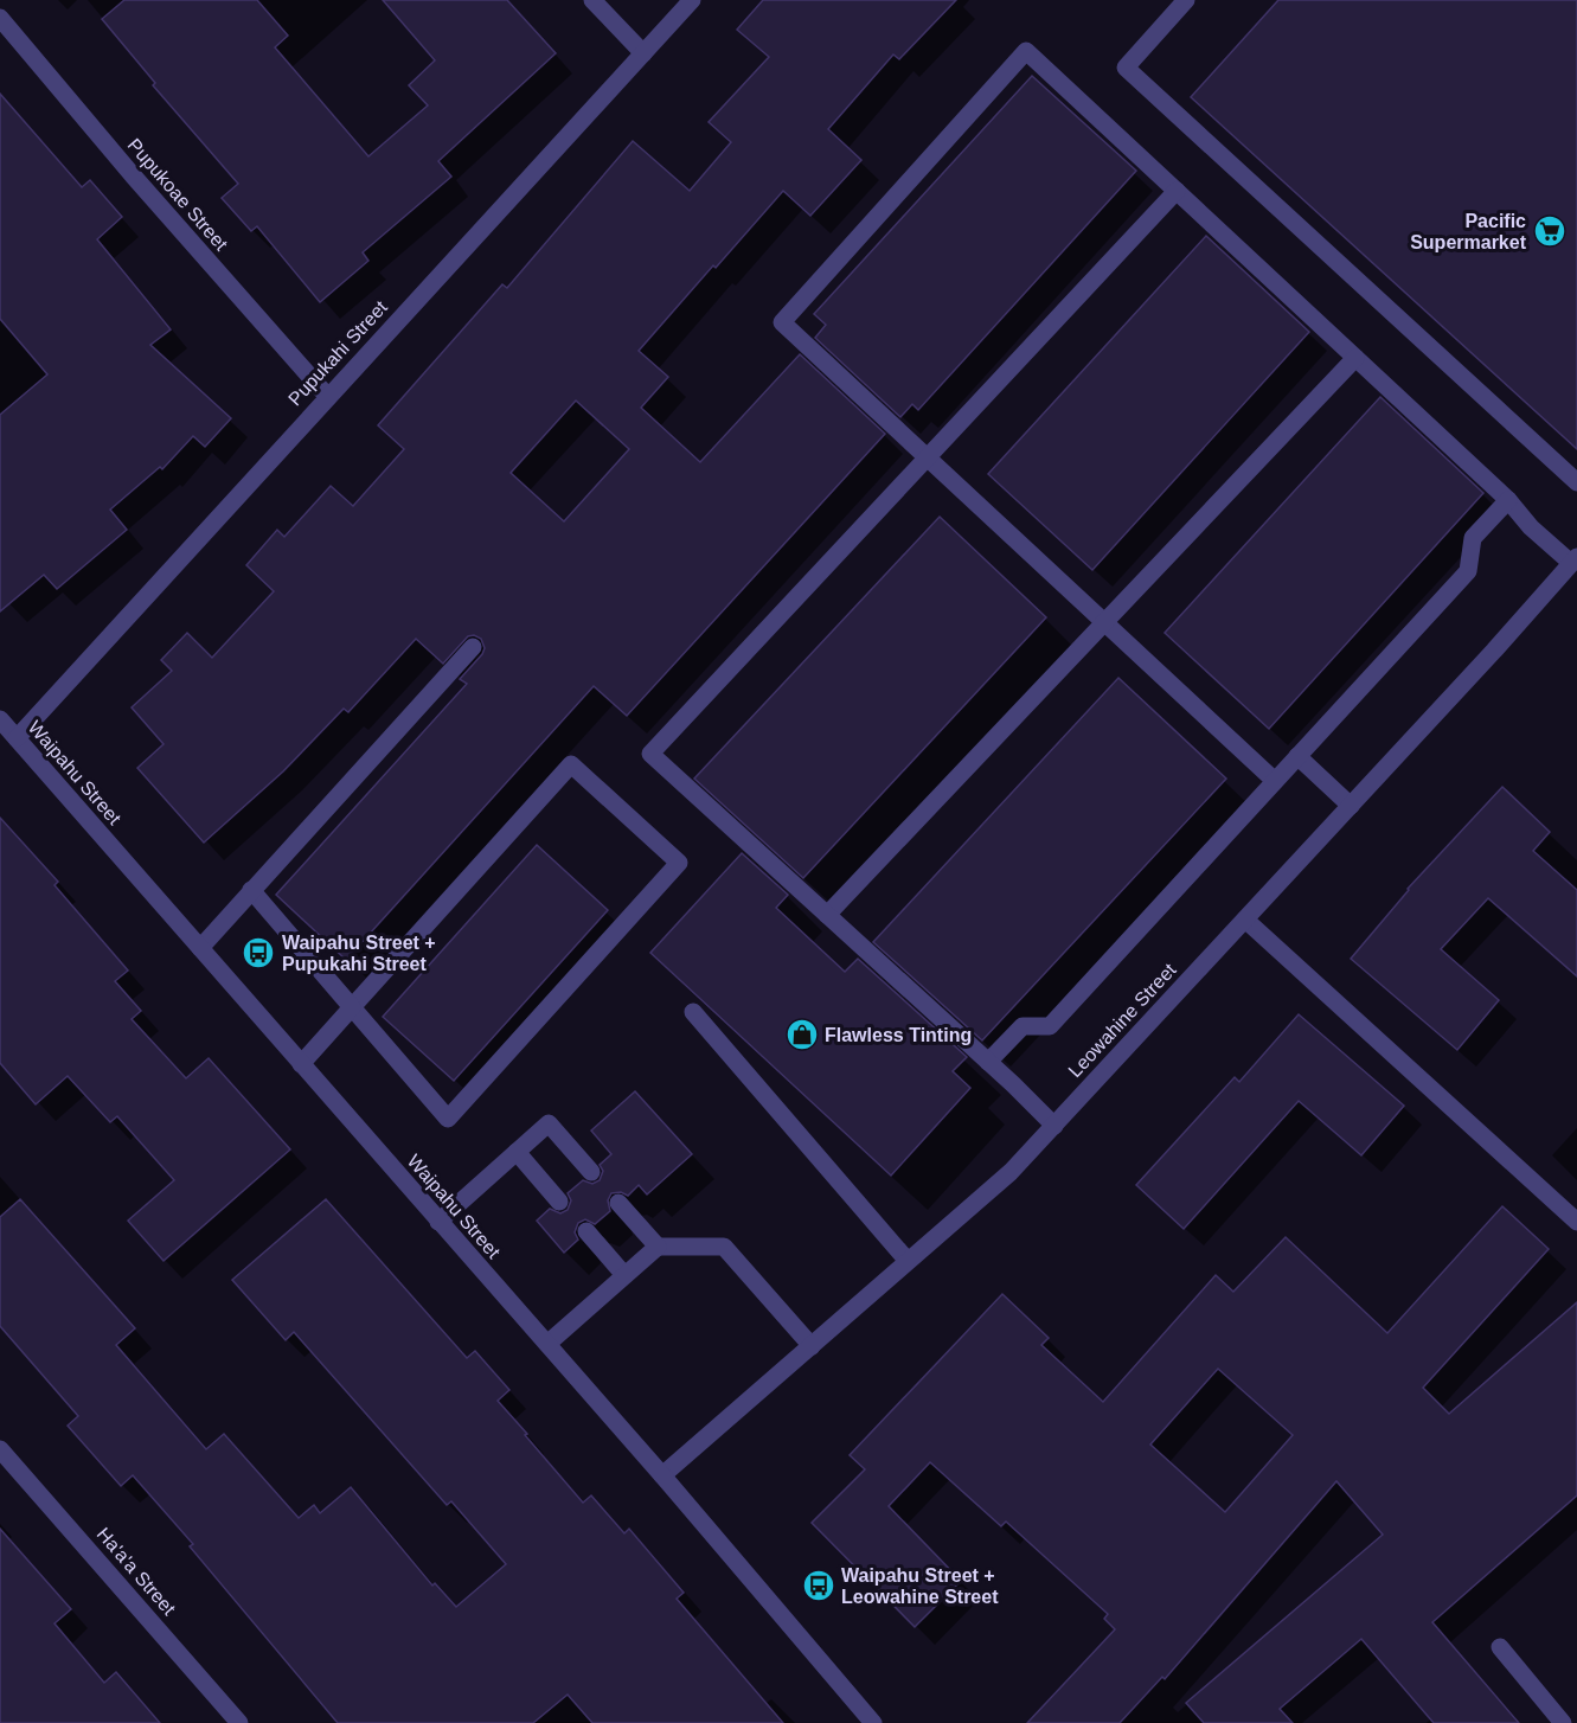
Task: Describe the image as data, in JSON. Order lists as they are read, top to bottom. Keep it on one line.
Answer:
{"streets":{"street":["Pupukoae Street","Pupukahi Street","Waipahu Street","Leowahine Street","Ha'a'a Street"]},"crossings":[["Pupukoae Street","Pupukahi Street"],["Pupukahi Street","Waipahu Street"],["Waipahu Street","Leowahine Street"]],"places":{"supermarket":["Pacific Supermarket"],"bus stop":["Waipahu Street + Pupukahi Street","Waipahu Street + Leowahine Street"],"shop":["Flawless Tinting"]}}
